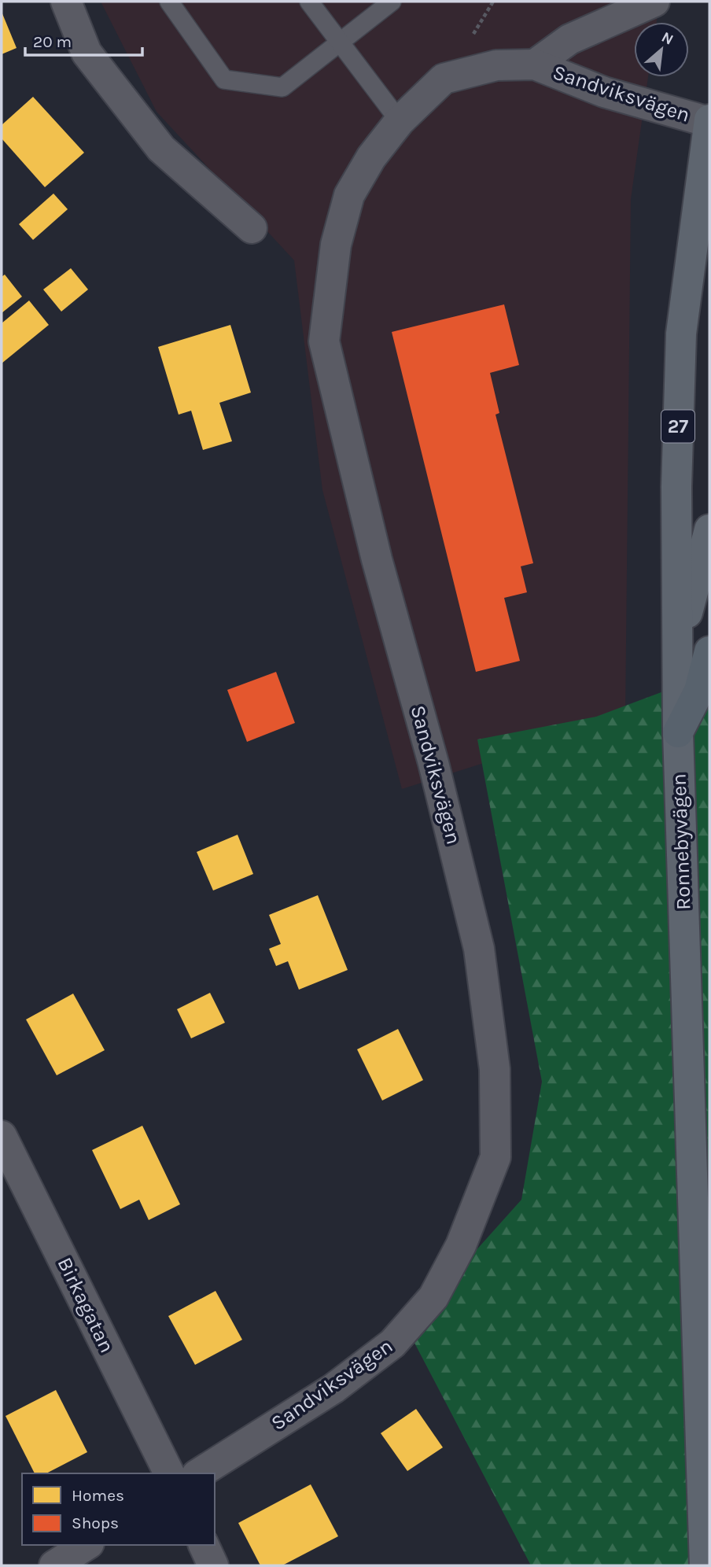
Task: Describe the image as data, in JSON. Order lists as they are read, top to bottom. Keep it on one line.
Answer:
{"streets":{"main road":["27","Ronnebyvägen"],"street":["Sandviksvägen","Birkagatan"]},"crossings":[["Sandviksvägen","Ronnebyvägen"]],"legend":["Homes","Shops"],"scale_bar":"20 m","north":"top right"}
